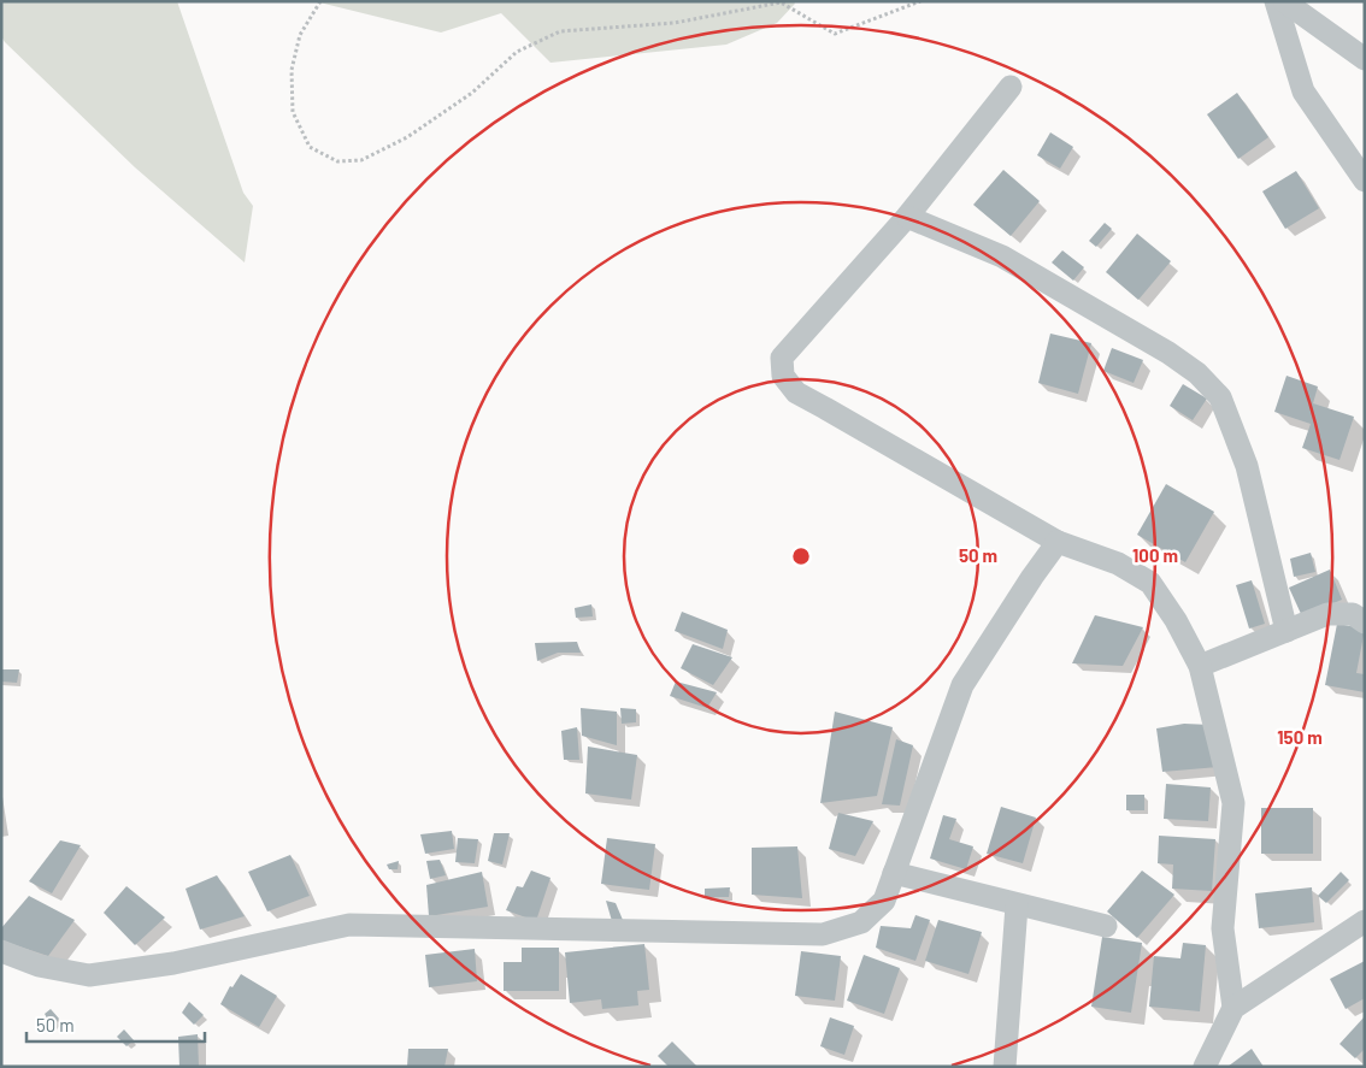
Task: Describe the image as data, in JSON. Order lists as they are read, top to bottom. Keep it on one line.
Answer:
{"scale_bar":"50 m","rings":["50 m","100 m","150 m"]}
